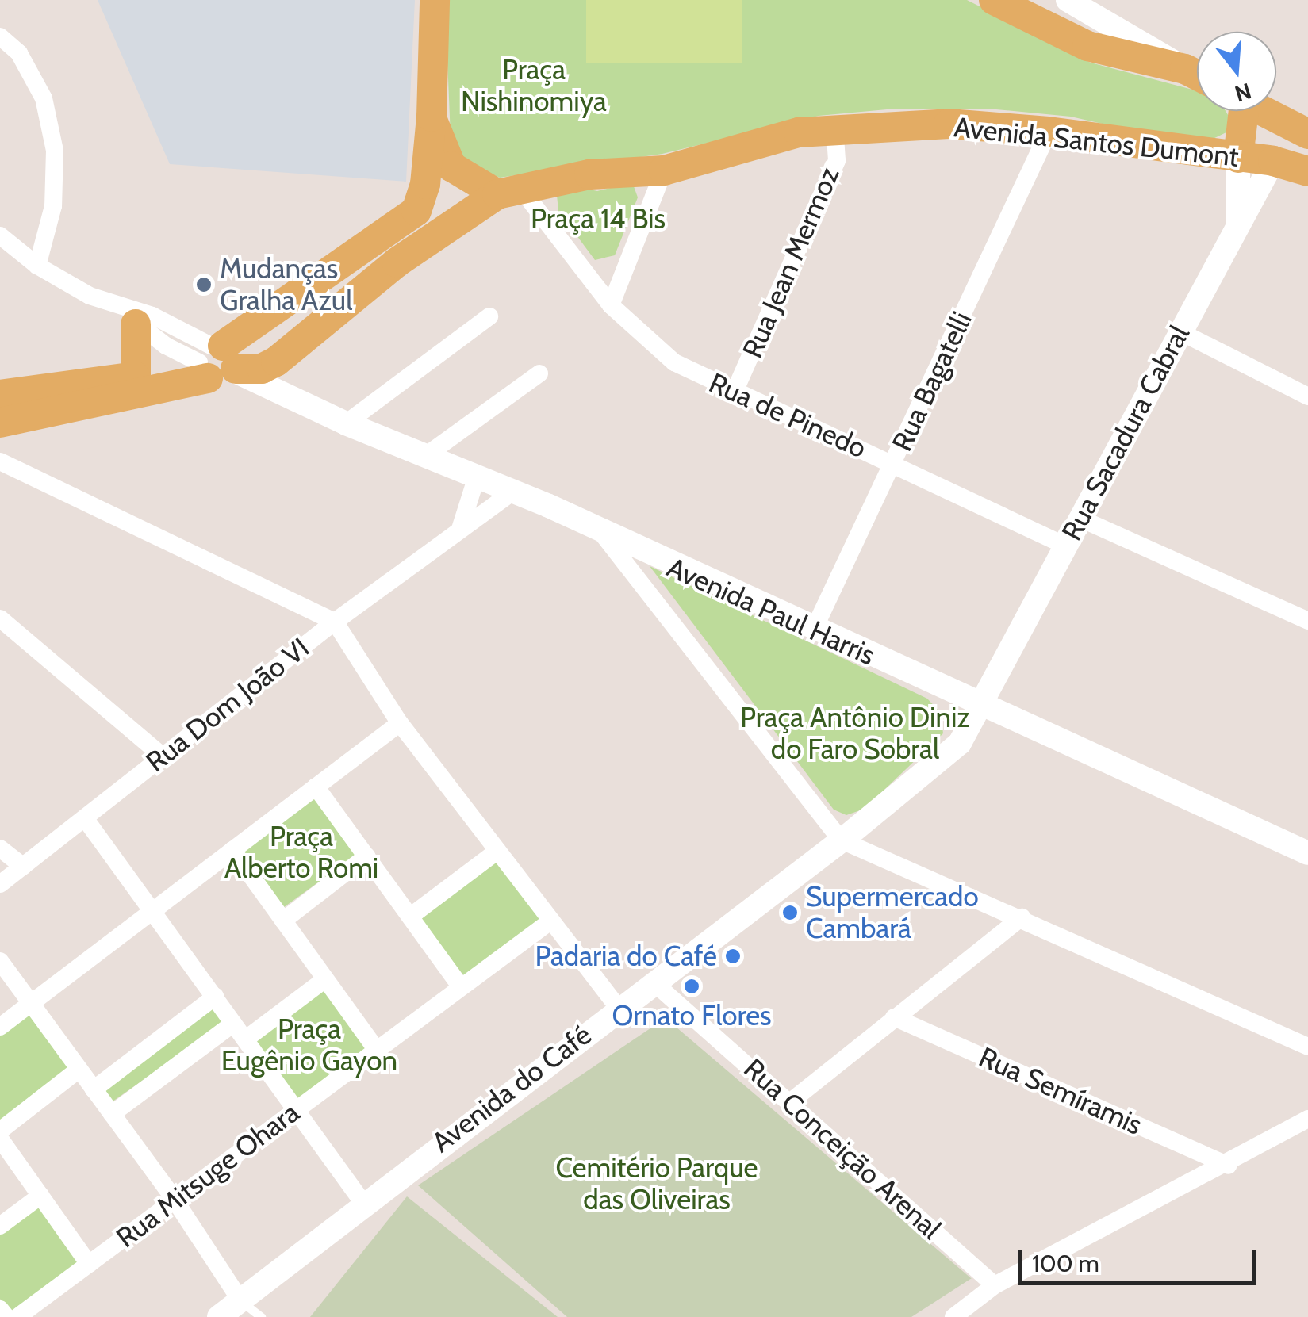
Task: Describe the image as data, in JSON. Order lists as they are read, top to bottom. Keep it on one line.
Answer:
{"streets":{"main road":["Avenida Santos Dumont"],"street":["Rua Jean Mermoz","Rua Bagatelli","Rua de Pinedo","Rua Sacadura Cabral","Avenida Paul Harris","Rua Dom João VI","Avenida do Café","Rua Semíramis","Rua Conceição Arenal","Rua Mitsuge Ohara"]},"crossings":[["Avenida Santos Dumont","Rua Jean Mermoz"],["Avenida Santos Dumont","Rua Bagatelli"],["Avenida Santos Dumont","Rua de Pinedo"],["Avenida Santos Dumont","Rua Sacadura Cabral"],["Avenida Santos Dumont","Avenida Paul Harris"],["Rua Jean Mermoz","Rua de Pinedo"],["Rua Bagatelli","Rua de Pinedo"],["Rua Bagatelli","Avenida Paul Harris"],["Rua de Pinedo","Rua Sacadura Cabral"],["Rua Sacadura Cabral","Avenida Paul Harris"],["Rua Sacadura Cabral","Avenida do Café"],["Avenida Paul Harris","Rua Dom João VI"],["Avenida Paul Harris","Avenida do Café"],["Avenida do Café","Rua Conceição Arenal"]],"parks":["Praça Nishinomiya","Praça 14 Bis","Praça Antônio Diniz do Faro Sobral","Praça Alberto Romi","Praça Eugênio Gayon","Cemitério Parque das Oliveiras"],"places":["Mudanças Gralha Azul","Supermercado Cambará","Padaria do Café","Ornato Flores"],"scale_bar":"100 m","north":"bottom"}
